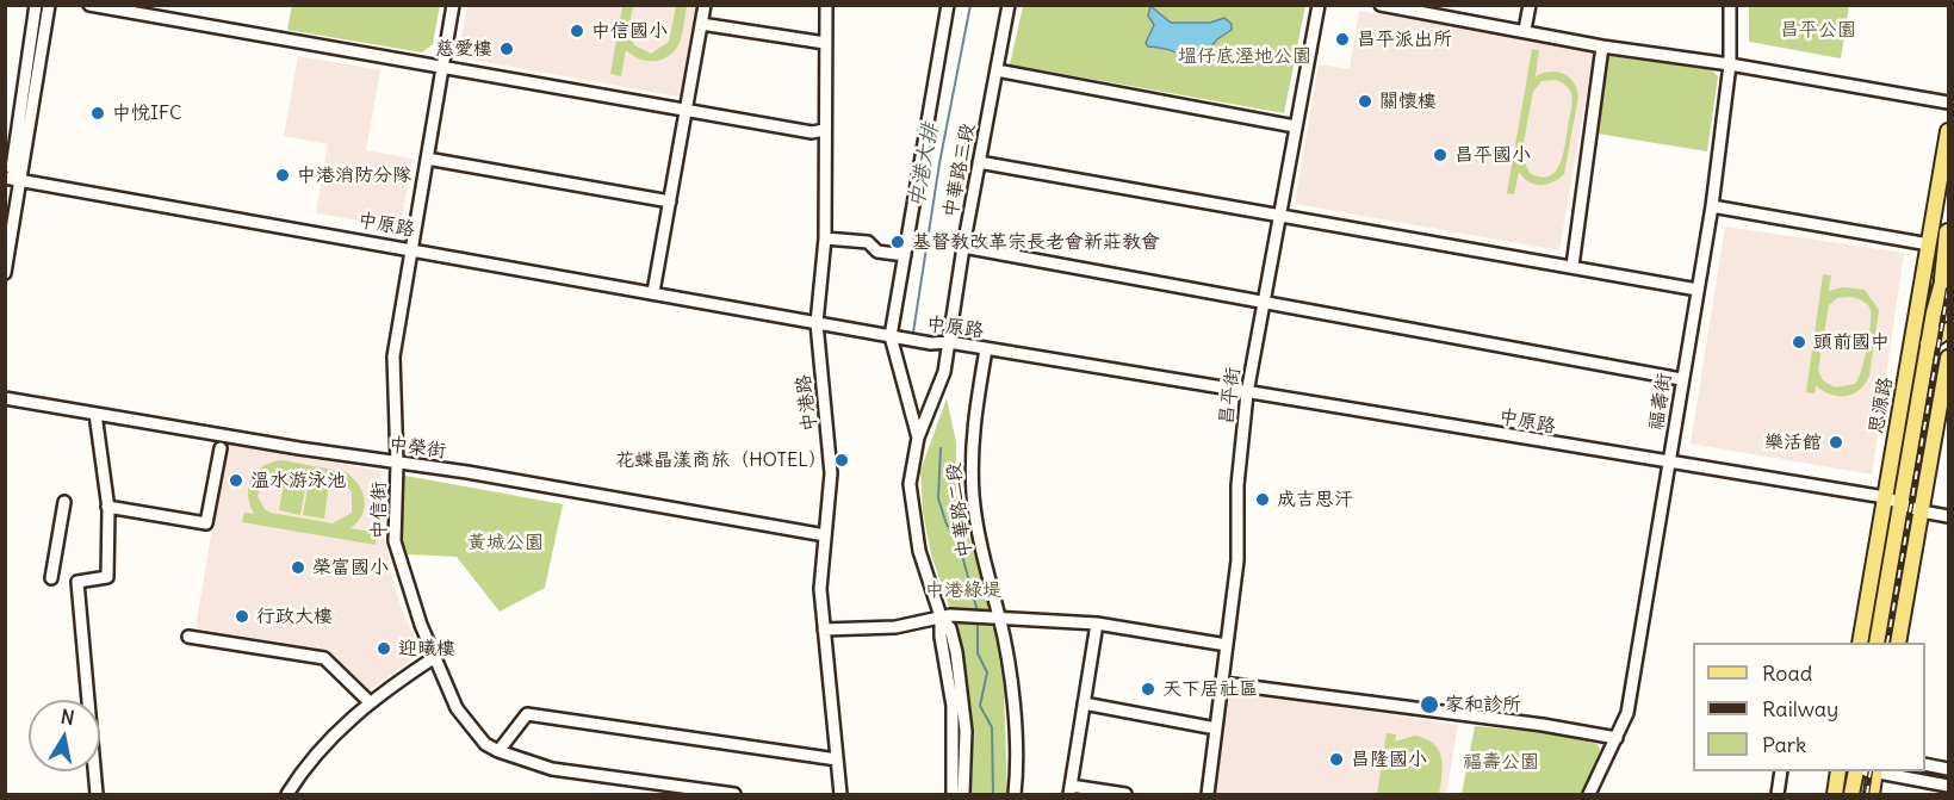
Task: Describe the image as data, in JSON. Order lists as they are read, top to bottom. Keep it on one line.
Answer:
{"streets":{"main road":["思源路"],"street":["中華路三段","中原路","昌平街","福壽街","中港路","中榮街","中信街","中華路二段"]},"crossings":[["中華路三段","中原路"],["中原路","昌平街"],["中原路","福壽街"],["中原路","中港路"],["中原路","思源路"],["中原路","中信街"],["中原路","中華路二段"],["中港路","中榮街"],["中榮街","中信街"]],"water":["中港大排"],"parks":["昌平公園","塭仔底溼地公園","黃城公園","中港綠堤","福壽公園"],"places":["中信國小","昌平派出所","慈愛樓","關懷樓","中悅IFC","昌平國小","中港消防分隊","基督教改革宗長老會新莊教會","頭前國中","樂活館","花蝶晶漾商旅（HOTEL）","溫水游泳池","成吉思汗","榮富國小","行政大樓","迎曦樓","天下居社區","家和診所","昌隆國小"],"legend":["Road","Railway","Park"],"north":"top"}
